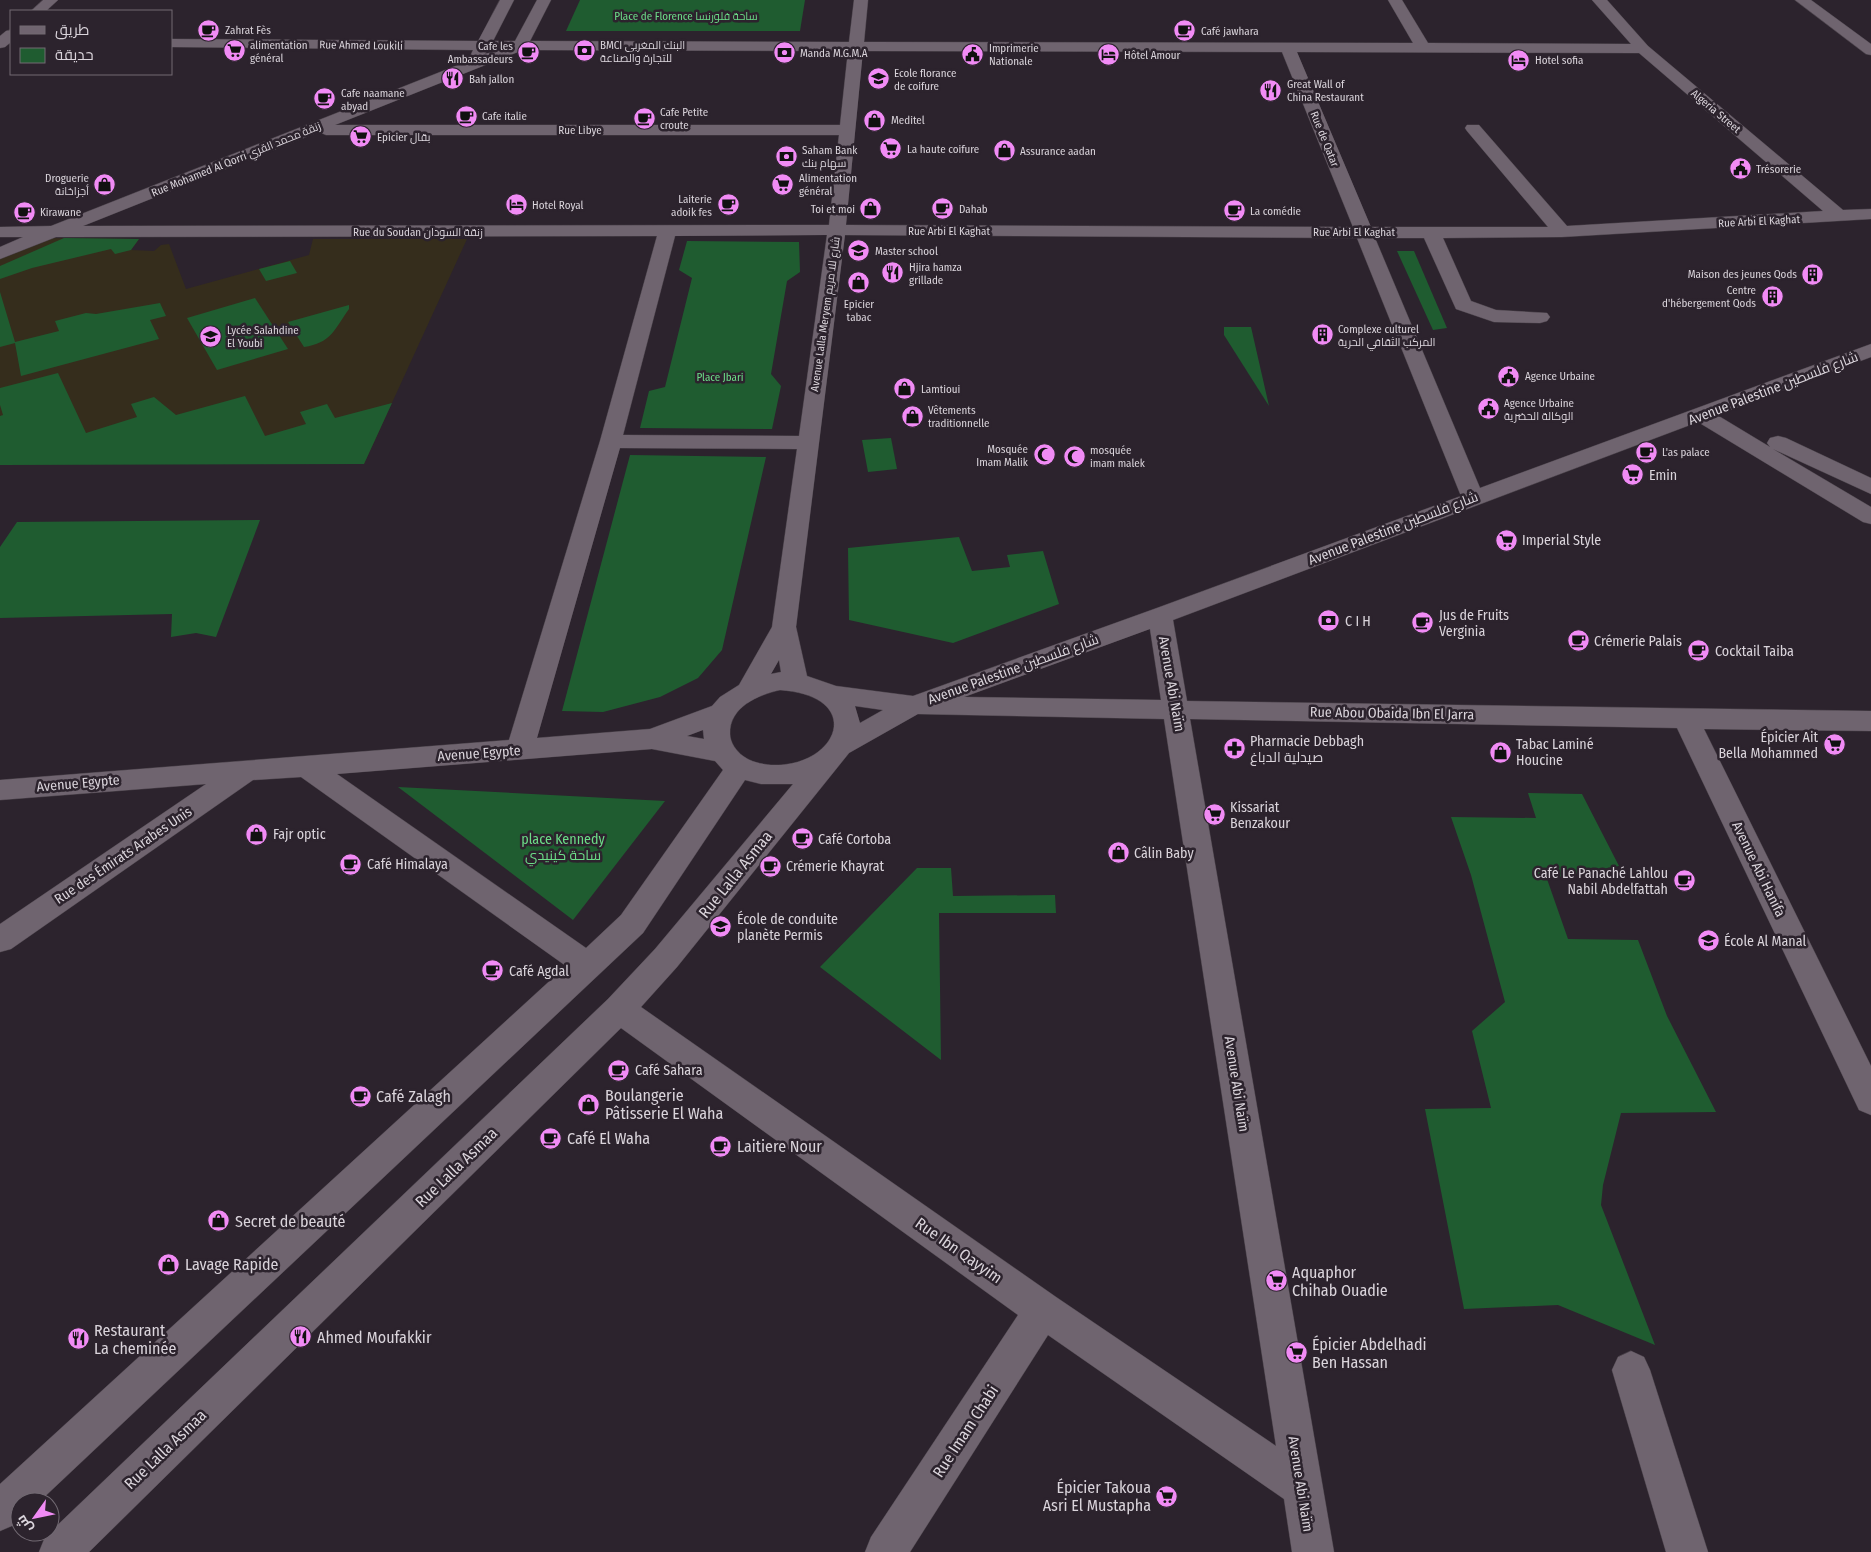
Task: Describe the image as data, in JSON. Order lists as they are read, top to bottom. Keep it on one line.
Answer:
{"streets":{"street":["Rue Ahmed Loukili","Algeria Street","Rue Libye","Rue de Qatar","Rue Mohamed Al Qorri زنقة محمد القري","Rue Arbi El Kaghat","Rue du Soudan زنقة السودان","Avenue Lalla Meryem شارع للا مريم","Avenue Palestine شارع فلسطين","Avenue Abi Naïm","Rue Abou Obaida Ibn El Jarra","Avenue Egypte","Rue des Émirats Arabes Unis","Avenue Abi Hanifa","Rue Lalla Asmaa","Rue Ibn Qayyim","Rue Imam Chabi"]},"crossings":[["Rue Ahmed Loukili","Algeria Street"],["Rue Ahmed Loukili","Rue de Qatar"],["Rue Ahmed Loukili","Rue Mohamed Al Qorri زنقة محمد القري"],["Rue Ahmed Loukili","Avenue Lalla Meryem شارع للا مريم"],["Algeria Street","Rue Arbi El Kaghat"],["Rue Libye","Rue Mohamed Al Qorri زنقة محمد القري"],["Rue Libye","Avenue Lalla Meryem شارع للا مريم"],["Rue de Qatar","Rue Arbi El Kaghat"],["Rue de Qatar","Avenue Palestine شارع فلسطين"],["Rue Mohamed Al Qorri زنقة محمد القري","Rue du Soudan زنقة السودان"],["Rue Arbi El Kaghat","Rue du Soudan زنقة السودان"],["Rue Arbi El Kaghat","Avenue Lalla Meryem شارع للا مريم"],["Rue du Soudan زنقة السودان","Avenue Lalla Meryem شارع للا مريم"],["Avenue Lalla Meryem شارع للا مريم","Avenue Palestine شارع فلسطين"],["Avenue Lalla Meryem شارع للا مريم","Avenue Egypte"],["Avenue Lalla Meryem شارع للا مريم","Rue Lalla Asmaa"],["Avenue Palestine شارع فلسطين","Avenue Abi Naïm"],["Avenue Palestine شارع فلسطين","Rue Abou Obaida Ibn El Jarra"],["Avenue Palestine شارع فلسطين","Avenue Egypte"],["Avenue Palestine شارع فلسطين","Rue Lalla Asmaa"],["Avenue Abi Naïm","Rue Abou Obaida Ibn El Jarra"],["Avenue Abi Naïm","Rue Ibn Qayyim"],["Rue Abou Obaida Ibn El Jarra","Avenue Abi Hanifa"],["Avenue Egypte","Rue des Émirats Arabes Unis"],["Avenue Egypte","Rue Lalla Asmaa"],["Rue Lalla Asmaa","Rue Ibn Qayyim"],["Rue Ibn Qayyim","Rue Imam Chabi"]],"parks":["Place de Florence ساحة فلورنسا","Place Jbari","place Kennedy ساحة كينيدي"],"places":{"cafe":["Zahrat Fès","Café jawhara","Cafe les Ambassadeurs","Cafe naamane abyad","Cafe italie","Cafe Petite croute","Laiterie adoik fes","Dahab","La comédie","Kirawane","L'as palace","Jus de Fruits Verginia","Crémerie Palais","Cocktail Taiba","Café Cortoba","Café Himalaya","Crémerie Khayrat","Café Le Panaché Lahlou Nabil Abdelfattah","Café Agdal","Café Sahara","Café Zalagh","Café El Waha","Laitiere Nour"],"supermarket":["alimentation général","Epicier بقال","La haute coifure","Alimentation général","Emin","Imperial Style","Épicier Ait Bella Mohammed","Kissariat Benzakour","Aquaphor Chihab Ouadie","Épicier Abdelhadi Ben Hassan","Épicier Takoua Asri El Mustapha"],"bank":["BMCI البنك المغربي للتجارة والصناعة","Manda M.G.M.A","Saham Bank سهام بنك","C I H"],"public building":["Imprimerie Nationale","Trésorerie","Agence Urbaine","Agence Urbaine الوكالة الحضرية"],"hotel":["Hôtel Amour","Hotel sofia","Hotel Royal"],"restaurant":["Bah jallon","Great Wall of China Restaurant","Hjira hamza grillade","Ahmed Moufakkir","Restaurant La cheminée"],"school or university":["Ecole florance de coifure","Master school","Lycée Salahdine El Youbi","École de conduite planète Permis","École Al Manal"],"shop":["Meditel","Assurance aadan","Droguerie أجزاخانة","Toi et moi","Epicier tabac","Lamtioui","Vêtements traditionnelle","Tabac Laminé Houcine","Fajr optic","Câlin Baby","Boulangerie Pâtisserie El Waha","Secret de beauté","Lavage Rapide"],"building":["Maison des jeunes Qods","Centre d'hébergement Qods","Complexe culturel المركب الثقافي الحرية"],"mosque":["Mosquée Imam Malik","mosquée imam malek"],"pharmacy":["Pharmacie Debbagh صيدلية الدباغ"]},"legend":["طريق","حديقة"],"north":"bottom left"}
